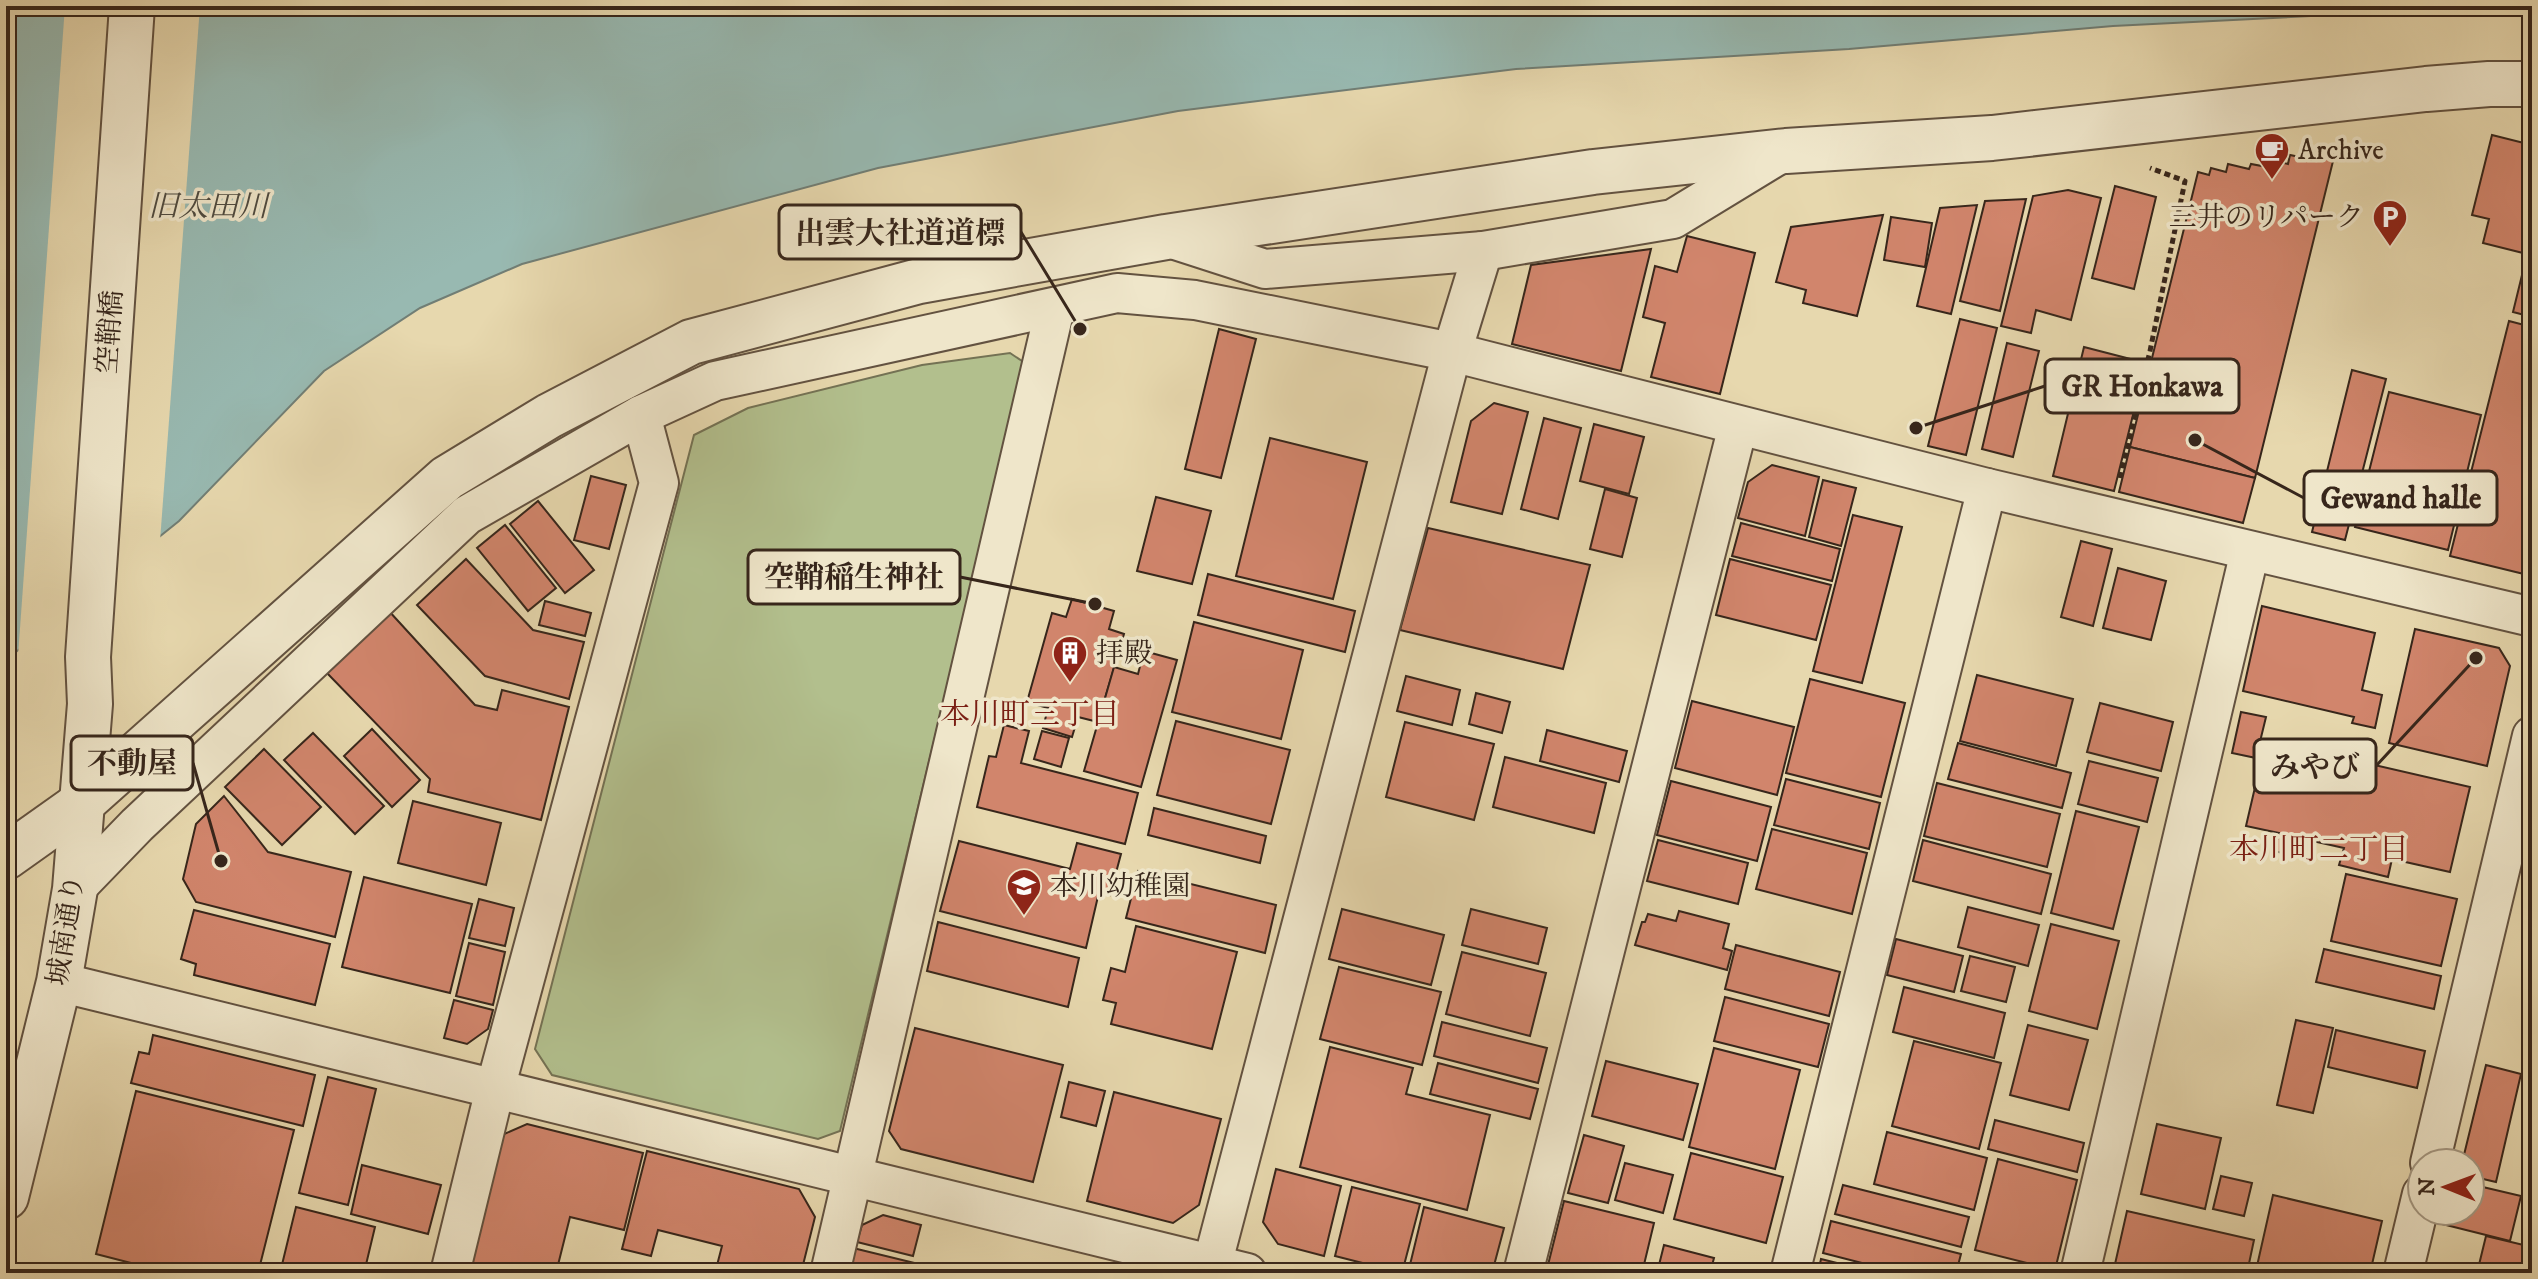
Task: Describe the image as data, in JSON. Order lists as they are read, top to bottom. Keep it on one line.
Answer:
{"streets":{"street":["空鞘橋","城南通り"]},"crossings":[["空鞘橋","城南通り"]],"districts":["本川町三丁目","本川町二丁目"],"water":["旧太田川"],"places":{"cafe":["Archive"],"parking":["三井のリパーク"],"other":["出雲大社道道標","GR Honkawa","Gewand halle","空鞘稲生神社","みやび","不動屋"],"building":["拝殿"],"school or university":["本川幼稚園"]},"north":"left"}
